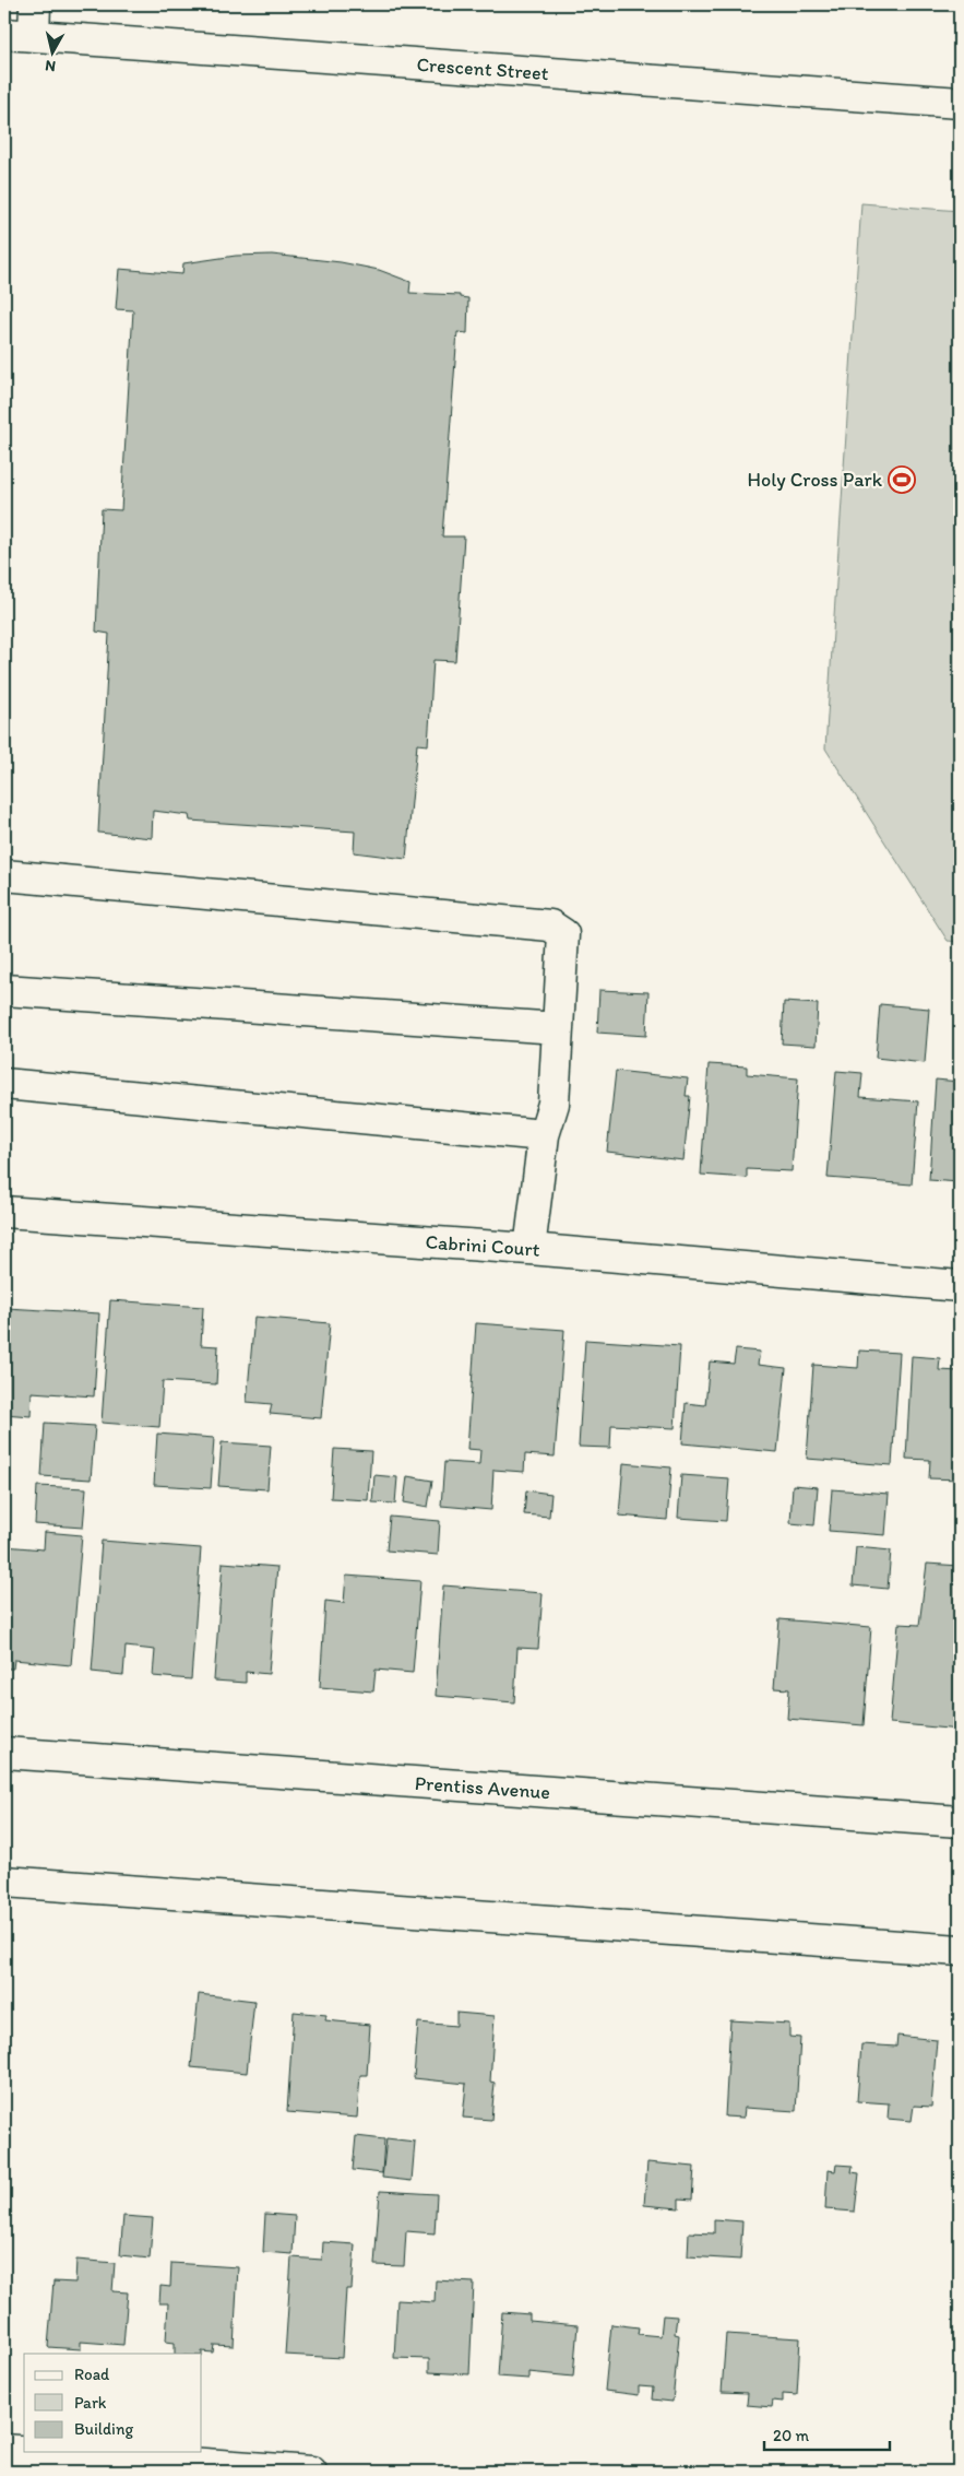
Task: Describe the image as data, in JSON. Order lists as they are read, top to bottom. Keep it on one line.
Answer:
{"streets":{"street":["Crescent Street","Cabrini Court","Prentiss Avenue"]},"places":{"sports":["Holy Cross Park"]},"legend":["Road","Park","Building"],"scale_bar":"20 m","north":"bottom"}
